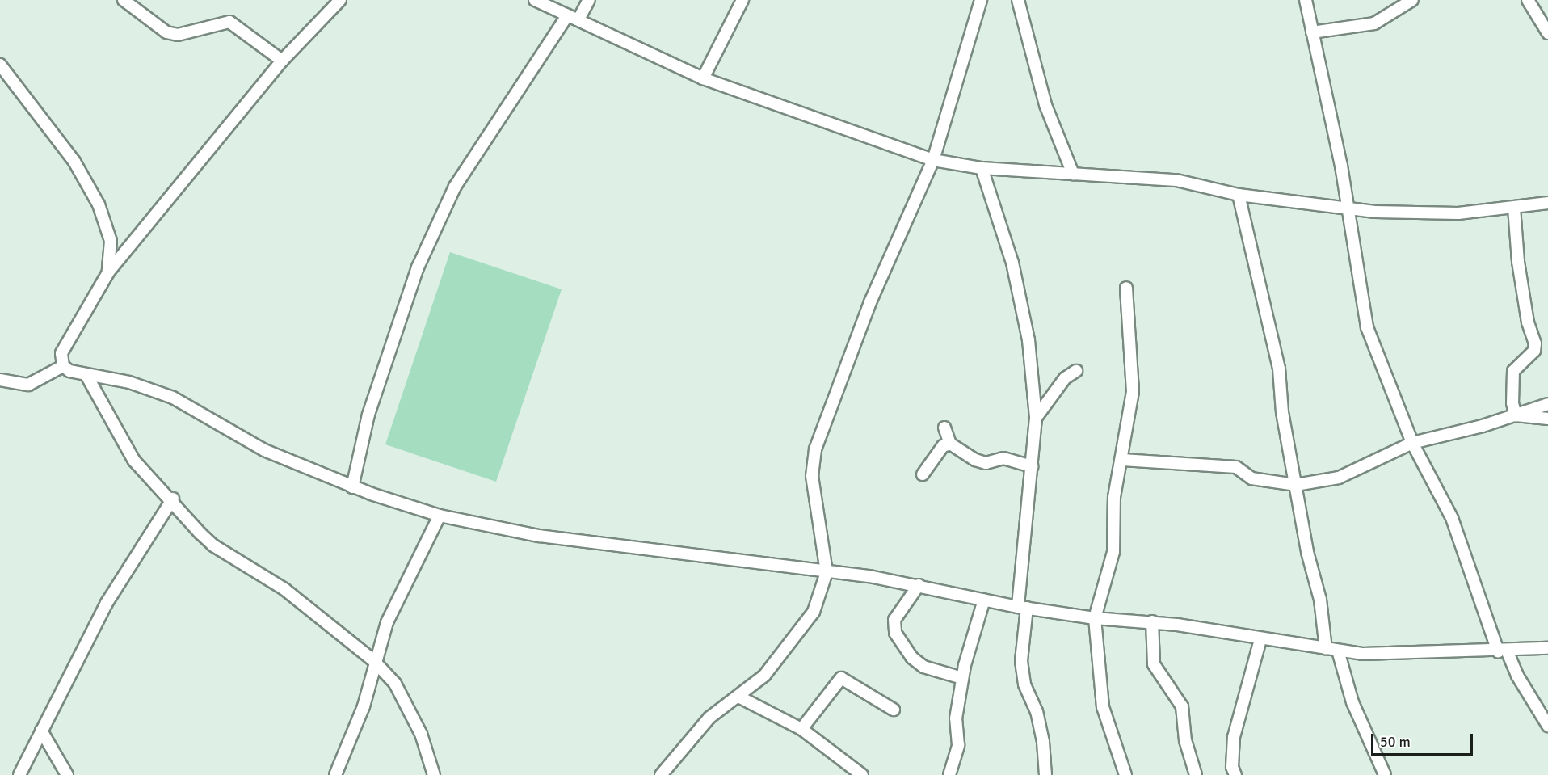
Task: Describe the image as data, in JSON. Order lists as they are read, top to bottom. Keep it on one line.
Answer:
{"scale_bar":"50 m"}
